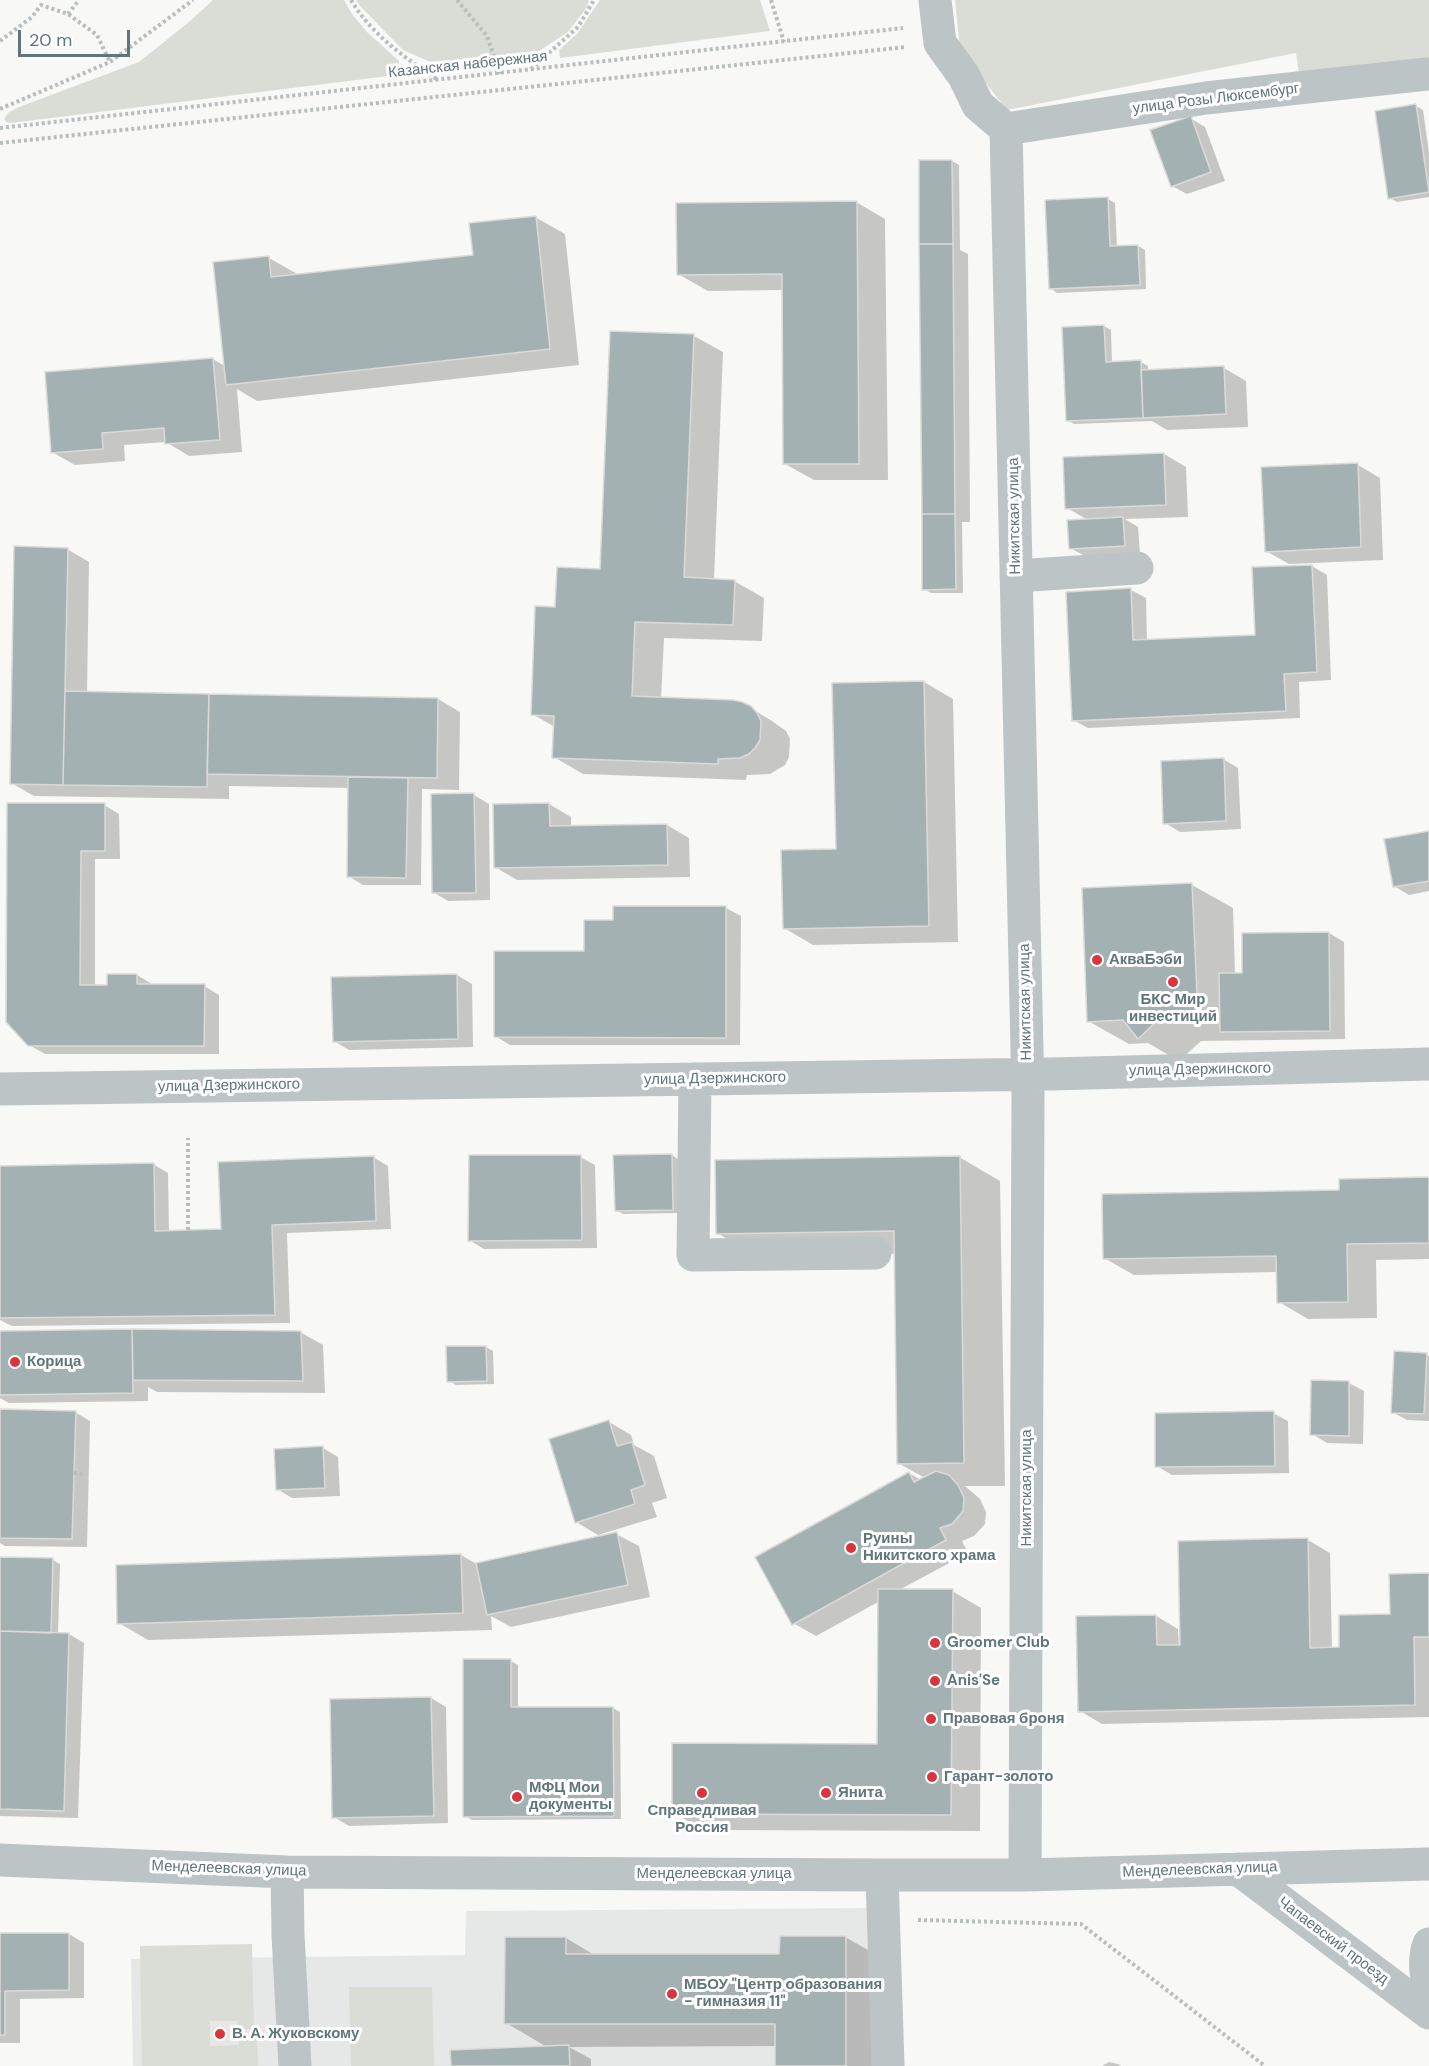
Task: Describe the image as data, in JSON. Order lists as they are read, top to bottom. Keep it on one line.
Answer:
{"streets":{"street":["улица Розы Люксембург","Никитская улица","улица Дзержинского","Менделеевская улица","Чапаевский проезд"],"path":["Казанская набережная"]},"crossings":[["улица Розы Люксембург","Никитская улица"],["Никитская улица","улица Дзержинского"],["Никитская улица","Менделеевская улица"],["Менделеевская улица","Чапаевский проезд"]],"places":["АкваБэби","БКС Мир инвестиций","Корица","Руины Никитского храма","Groomer Club","Anis'Se","Правовая броня","Гарант-золото","Справедливая Россия","Янита","МФЦ Мои документы","МБОУ \"Центр образования - гимназия 11\"","В. А. Жуковскому"],"scale_bar":"20 m"}
